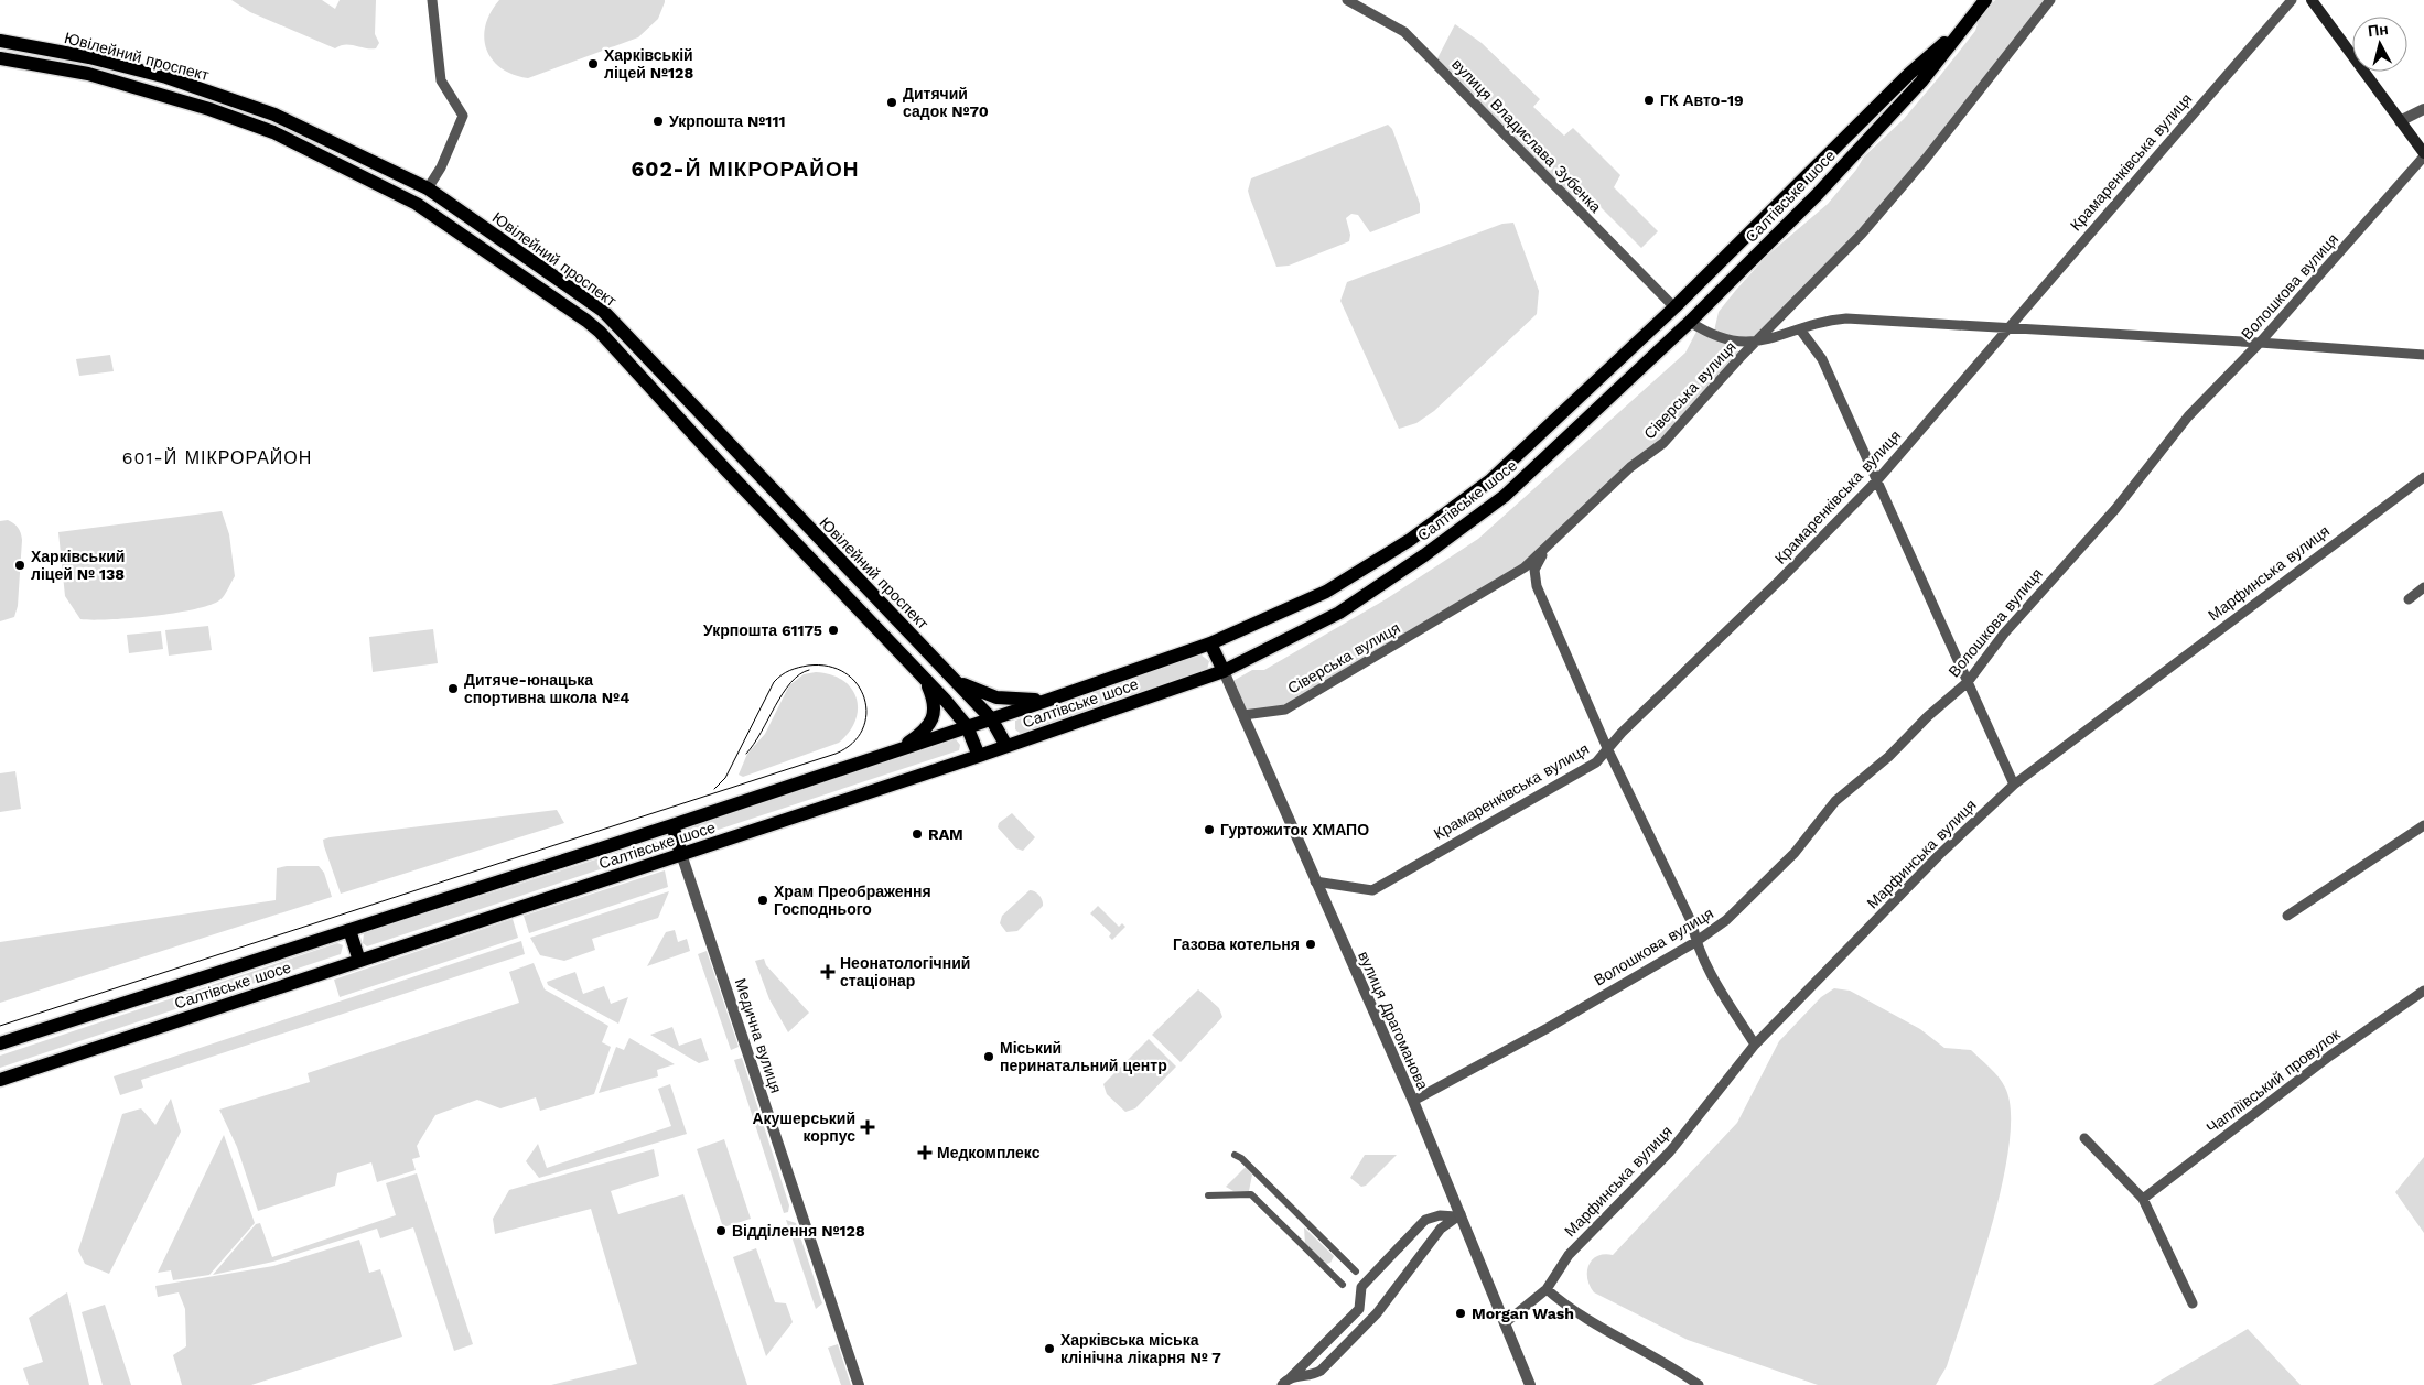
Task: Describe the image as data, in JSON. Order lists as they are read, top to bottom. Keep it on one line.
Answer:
{"streets":{"main road":["Ювілейний проспект","Салтівське шосе"],"street":["вулиця Владислава Зубенка","Крамаренківська вулиця","Волошкова вулиця","Сіверська вулиця","Марфинська вулиця","вулиця Драгоманова","Медична вулиця","Чапліївський провулок"]},"crossings":[["Ювілейний проспект","Салтівське шосе"],["вулиця Владислава Зубенка","Салтівське шосе"],["Крамаренківська вулиця","вулиця Драгоманова"],["Салтівське шосе","вулиця Драгоманова"],["Салтівське шосе","Медична вулиця"],["Волошкова вулиця","вулиця Драгоманова"],["Сіверська вулиця","вулиця Драгоманова"],["Марфинська вулиця","вулиця Драгоманова"]],"districts":["602-Й МІКРОРАЙОН","601-Й МІКРОРАЙОН"],"places":{"other":["Харківській ліцей №128","ГК Авто-19","Дитячий садок №70","Укрпошта №111","Харківський ліцей № 138","Укрпошта 61175","Дитяче-юнацька спортивна школа №4","Гуртожиток ХМАПО","RAM","Храм Преображення Господнього","Газова котельня","Міський перинатальний центр","Відділення №128","Morgan Wash","Харківська міська клінічна лікарня № 7"],"health":["Неонатологічний стаціонар","Акушерський корпус","Медкомплекс"]},"north":"top"}
